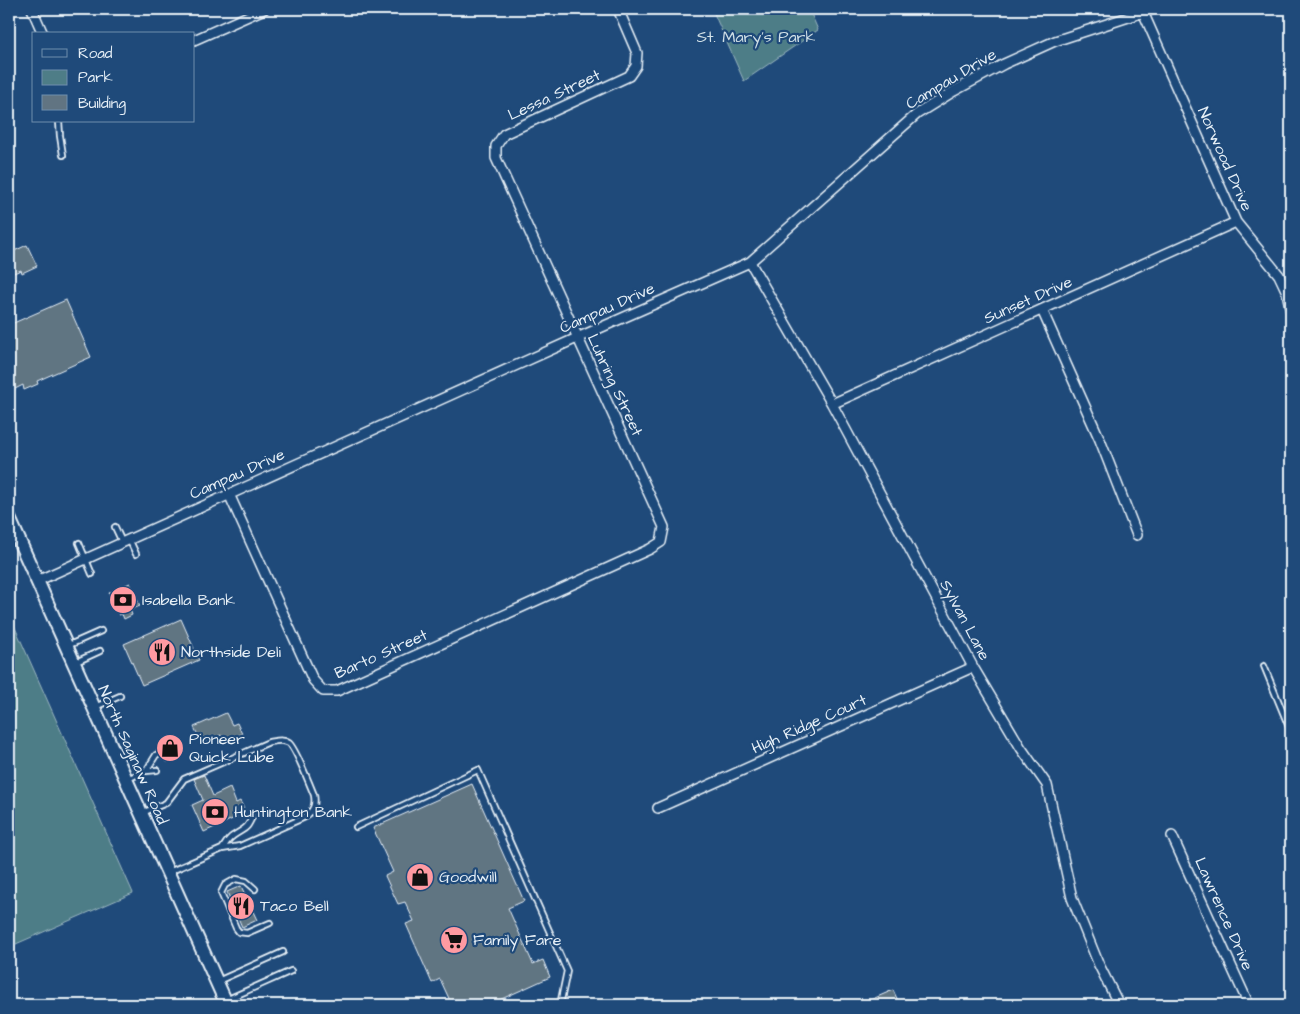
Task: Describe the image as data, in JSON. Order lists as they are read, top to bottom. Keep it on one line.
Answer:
{"streets":{"main road":["North Saginaw Road"],"street":["Campau Drive","Lessa Street","Norwood Drive","Sunset Drive","Luhring Street","Sylvan Lane","Barto Street","High Ridge Court","Lawrence Drive"]},"crossings":[["Campau Drive","Norwood Drive"],["Campau Drive","Luhring Street"],["Campau Drive","Sylvan Lane"],["Campau Drive","Barto Street"],["Campau Drive","North Saginaw Road"],["Lessa Street","Luhring Street"],["Norwood Drive","Sunset Drive"],["Sunset Drive","Sylvan Lane"],["Luhring Street","Barto Street"],["Sylvan Lane","High Ridge Court"]],"parks":["St. Mary's Park"],"places":{"bank":["Isabella Bank","Huntington Bank"],"restaurant":["Northside Deli","Taco Bell"],"shop":["Pioneer Quick Lube","Goodwill"],"supermarket":["Family Fare"]},"legend":["Road","Park","Building"]}
